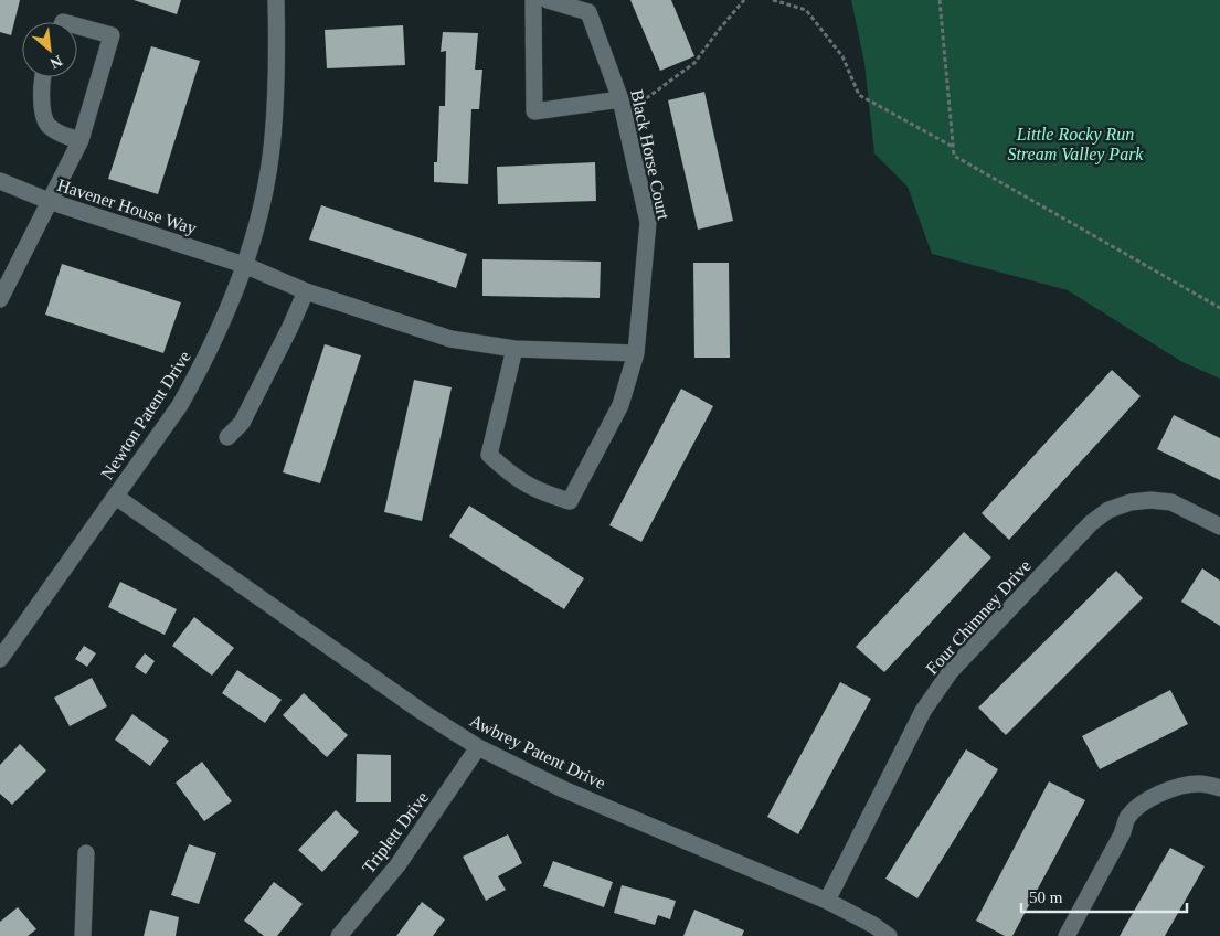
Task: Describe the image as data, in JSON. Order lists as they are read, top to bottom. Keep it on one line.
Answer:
{"streets":{"street":["Black Horse Court","Havener House Way","Newton Patent Drive","Four Chimney Drive","Awbrey Patent Drive","Triplett Drive"]},"crossings":[["Havener House Way","Newton Patent Drive"],["Newton Patent Drive","Awbrey Patent Drive"],["Four Chimney Drive","Awbrey Patent Drive"],["Awbrey Patent Drive","Triplett Drive"]],"parks":["Little Rocky Run Stream Valley Park"],"scale_bar":"50 m","north":"bottom right"}
